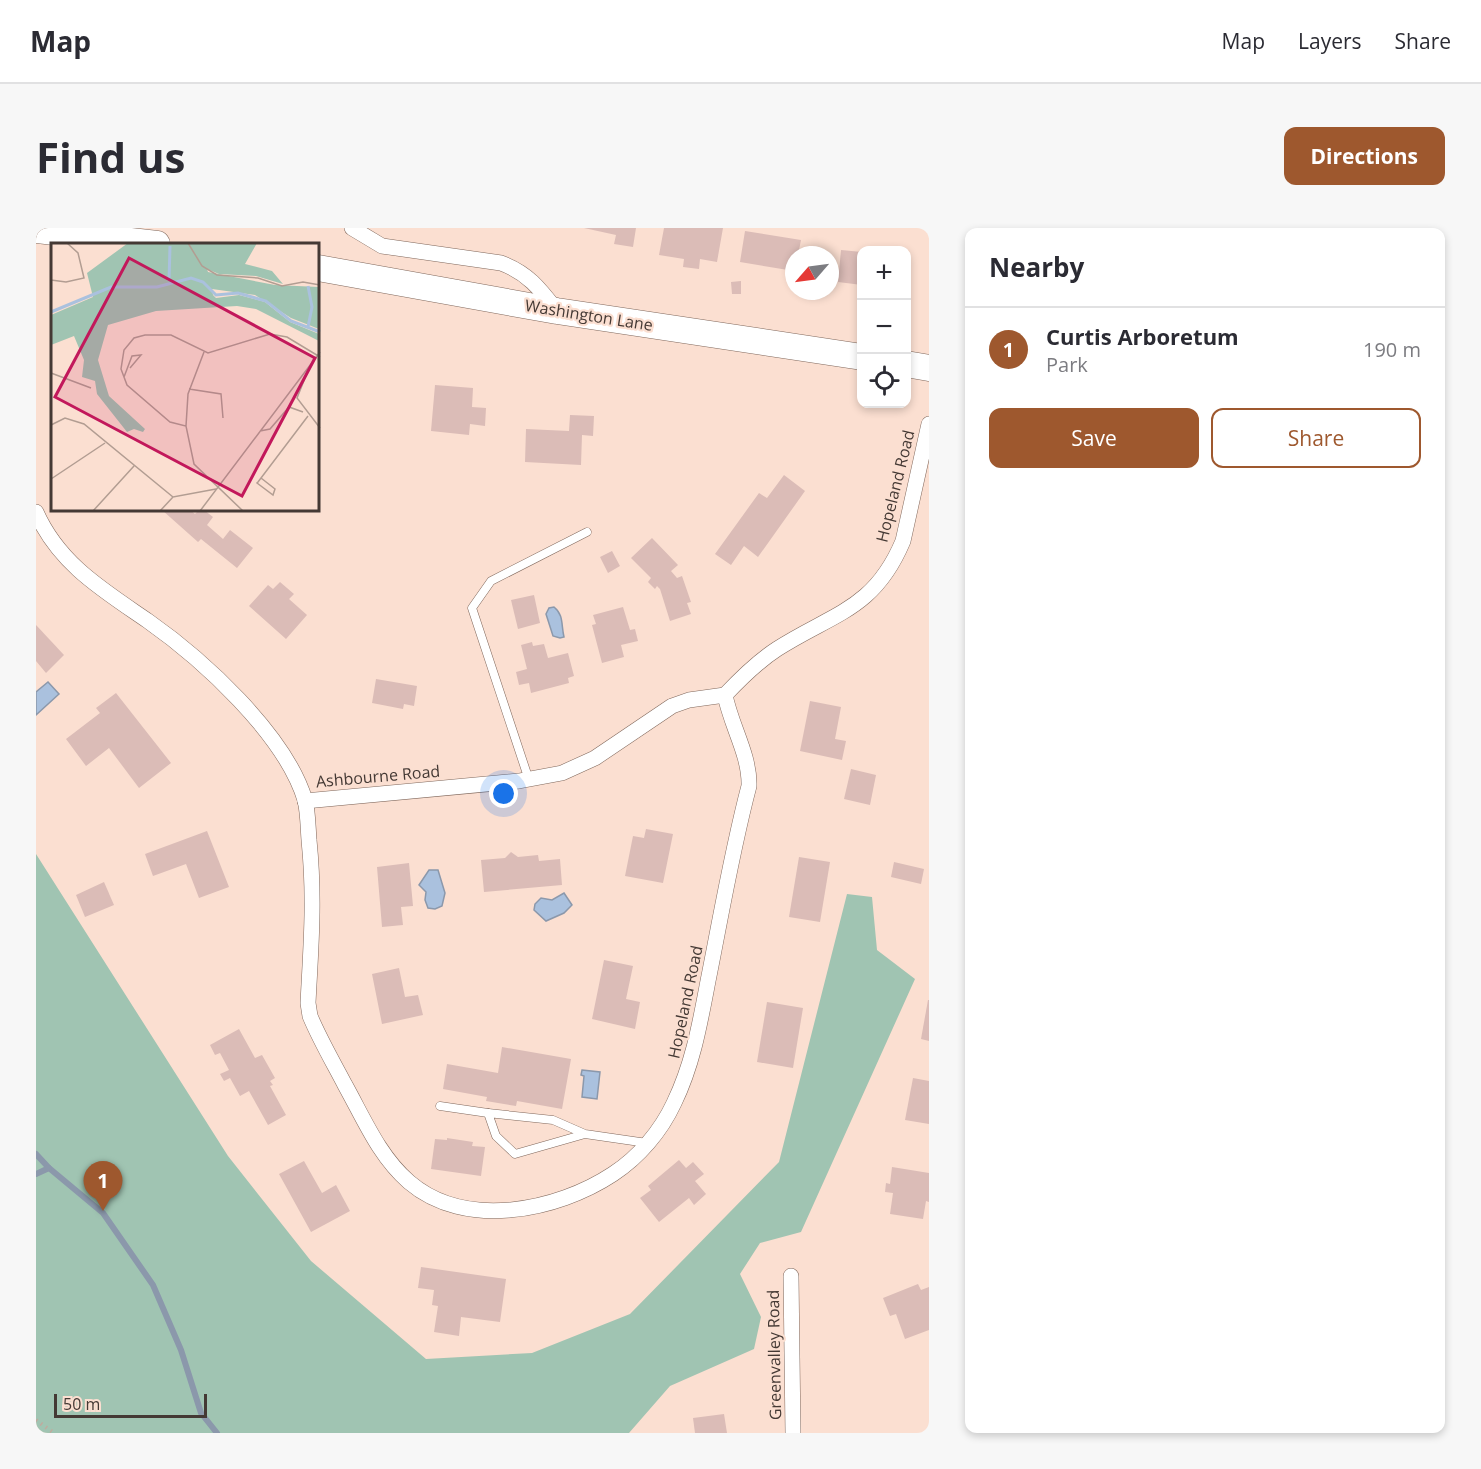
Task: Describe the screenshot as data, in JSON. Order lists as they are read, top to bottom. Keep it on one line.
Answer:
{"streets":{"main road":["Washington Lane"],"street":["Hopeland Road","Ashbourne Road","Greenvalley Road"]},"crossings":[["Hopeland Road","Ashbourne Road"]],"scale_bar":"50 m","north":"bottom left","page":{"header":"Map","nav":["Map","Layers","Share"],"buttons":["Directions",["Save","Share"]],"title":"Find us","heading":"Nearby","map_buttons":["+","−"],"list":[{"mark":"1","name":"Curtis Arboretum","note":"Park","value":"190 m"}],"pins":"1","scale":"50 m"}}
